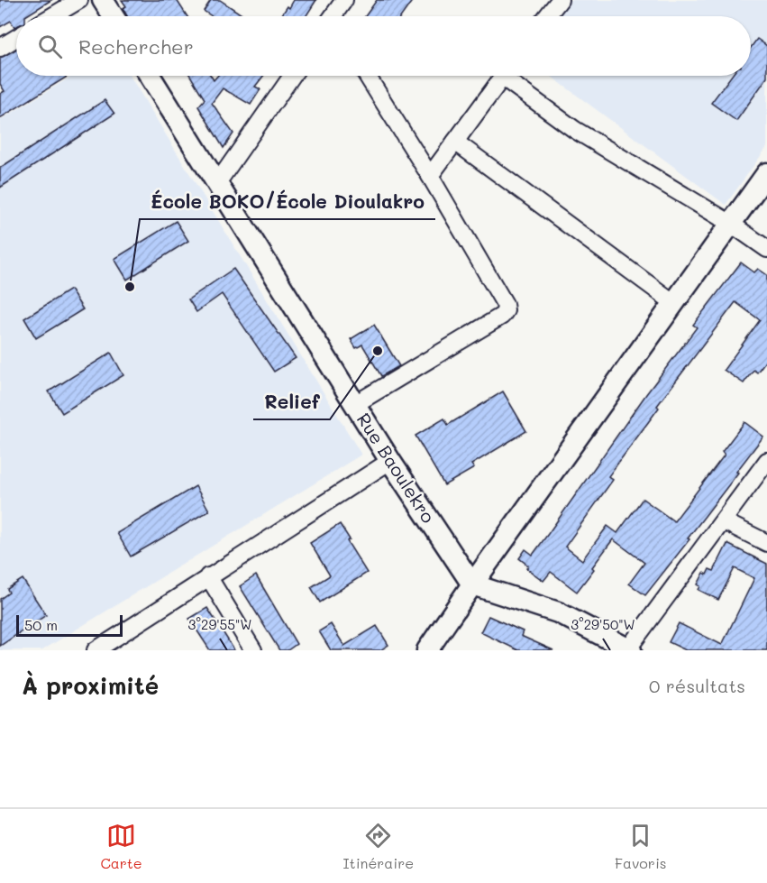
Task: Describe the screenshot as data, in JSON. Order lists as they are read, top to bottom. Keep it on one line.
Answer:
{"streets":{"street":["Rue Baoulekro"]},"places":["École BOKO/École Dioulakro","Relief"],"scale_bar":"50 m","page":{"search":"Rechercher","scale":"50 m","heading":["À proximité","0 résultats"],"nav":["Carte","Itinéraire","Favoris"]},"coordinates":["3°29'55\"W","3°29'50\"W"]}
